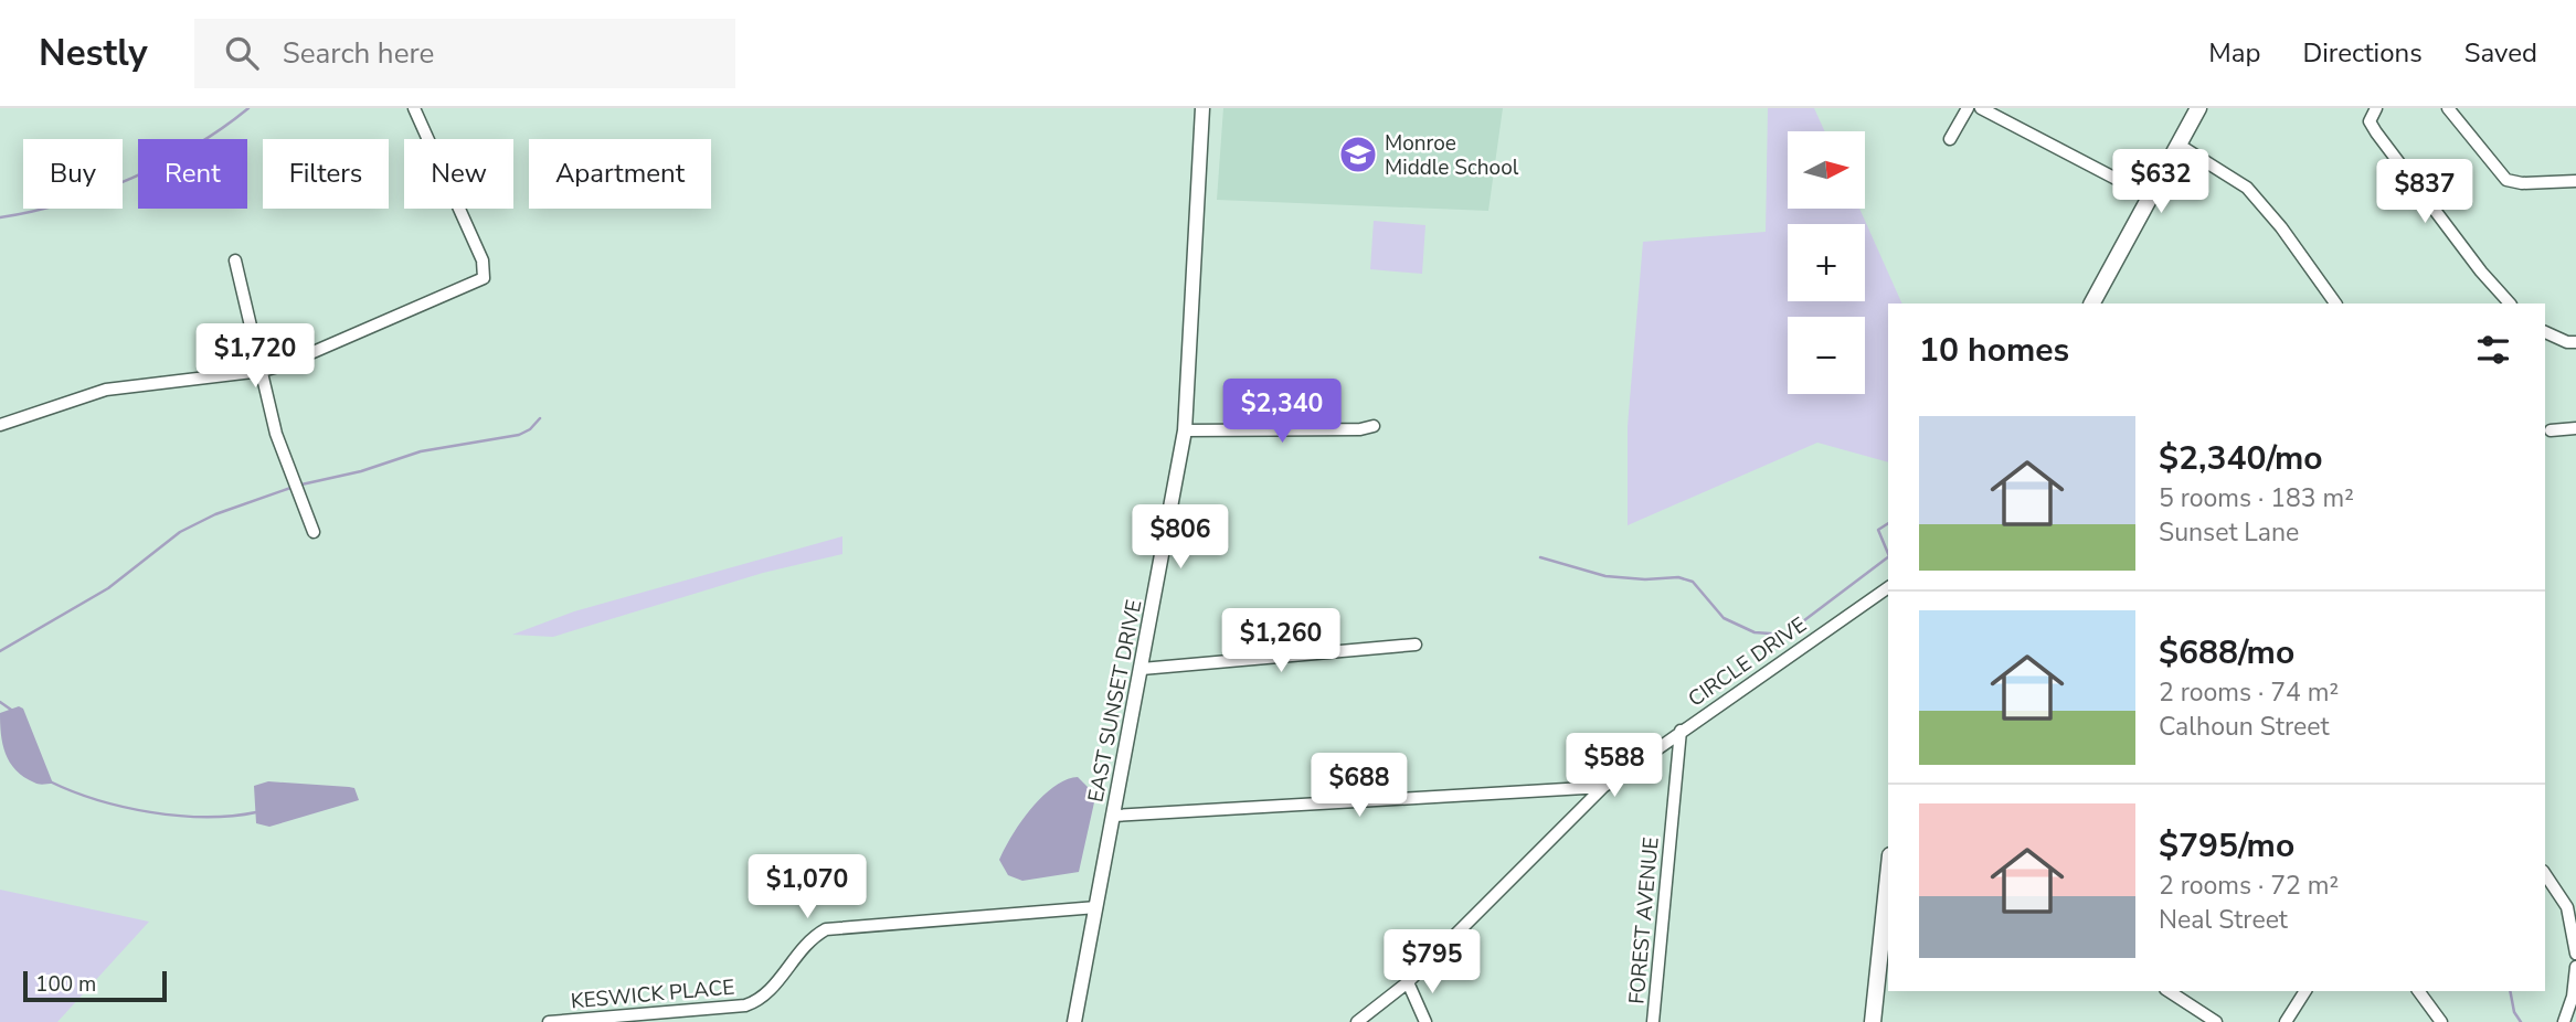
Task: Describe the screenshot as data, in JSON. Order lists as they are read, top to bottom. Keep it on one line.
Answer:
{"streets":{"street":["CIRCLE DRIVE","EAST SUNSET DRIVE","FOREST AVENUE","KESWICK PLACE"]},"crossings":[["CIRCLE DRIVE","FOREST AVENUE"],["EAST SUNSET DRIVE","KESWICK PLACE"]],"places":{"school or university":["Monroe Middle School"]},"scale_bar":"100 m","north":"right","page":{"header":"Nestly","search":"Search here","nav":["Map","Directions","Saved"],"map_buttons":["+","−"],"chip":["Buy","Rent","Filters","New","Apartment"],"price":["$632","$837","$1,720","$2,340","$806","$1,260","$588","$688","$1,070","$795"],"heading":"10 homes","list":[{"name":"$2,340/mo","note":"5 rooms · 183 m² · Sunset Lane"},{"name":"$688/mo","note":"2 rooms · 74 m² · Calhoun Street"},{"name":"$795/mo","note":"2 rooms · 72 m² · Neal Street"}],"scale":"100 m"}}
